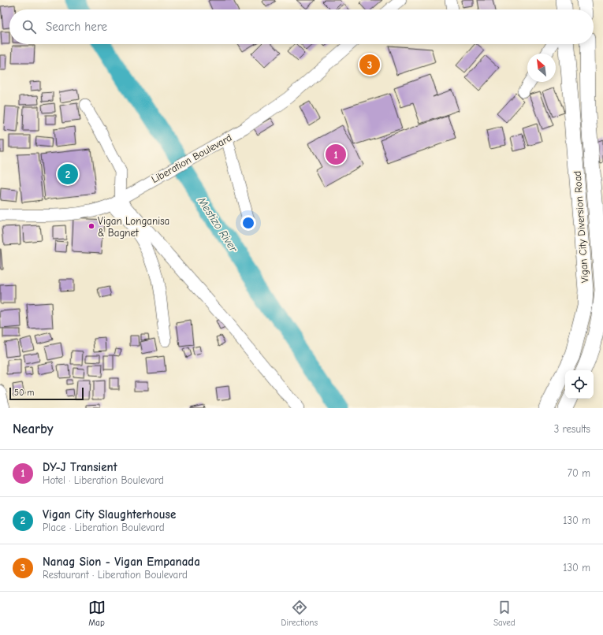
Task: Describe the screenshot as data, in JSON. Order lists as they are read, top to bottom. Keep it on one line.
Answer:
{"streets":{"main road":["Vigan City Diversion Road"],"street":["Liberation Boulevard"]},"water":["Mestizo River"],"places":["Vigan Longanisa & Bagnet"],"scale_bar":"50 m","north":"top left","page":{"search":"Search here","pins":["3","1","2"],"scale":"50 m","heading":["Nearby","3 results"],"list":[{"mark":"1","name":"DY-J Transient","note":"Hotel · Liberation Boulevard","value":"70 m"},{"mark":"2","name":"Vigan City Slaughterhouse","note":"Place · Liberation Boulevard","value":"130 m"},{"mark":"3","name":"Nanag Sion - Vigan Empanada","note":"Restaurant · Liberation Boulevard","value":"130 m"}],"nav":["Map","Directions","Saved"]}}
